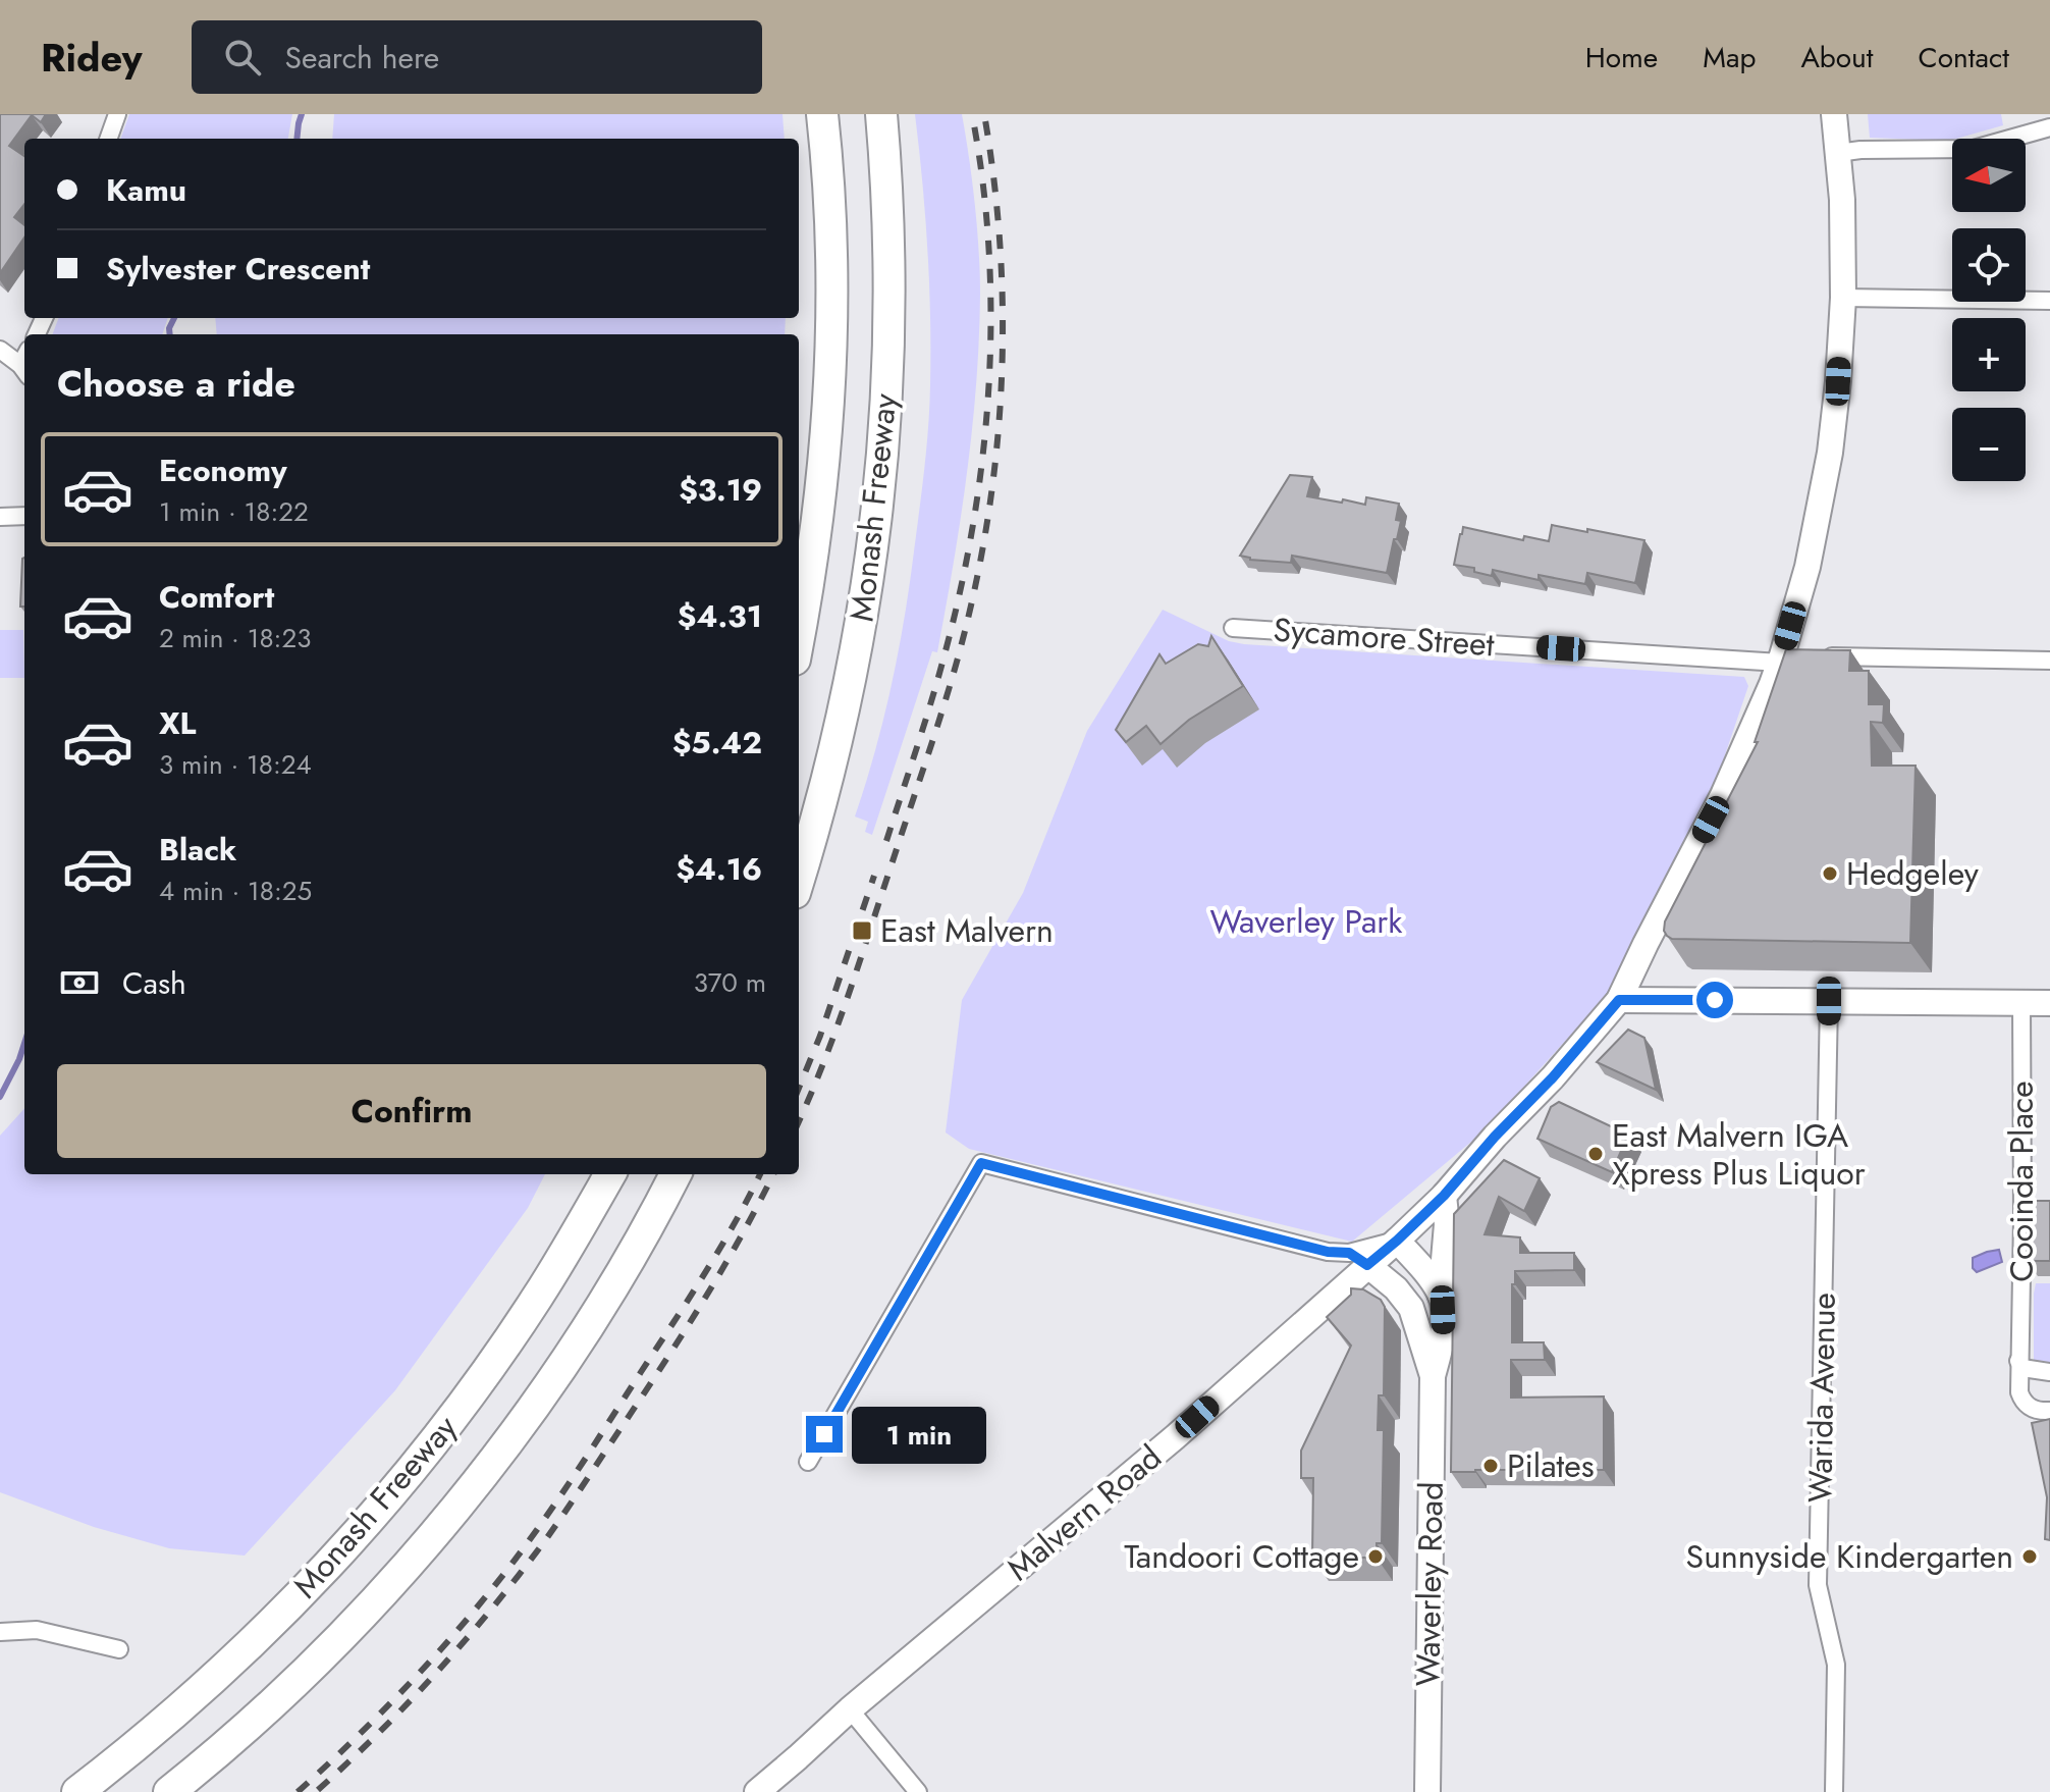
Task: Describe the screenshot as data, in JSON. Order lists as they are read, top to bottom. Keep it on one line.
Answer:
{"streets":{"highway":["Monash Freeway"],"main road":["Malvern Road","Waverley Road"],"street":["Sycamore Street","Cooinda Place","Warida Avenue"]},"crossings":[["Malvern Road","Waverley Road"]],"parks":["Waverley Park"],"places":{"other":["Hedgeley","East Malvern IGA Xpress Plus Liquor","Pilates","Tandoori Cottage","Sunnyside Kindergarten"],"transit":["East Malvern"]},"north":"left","page":{"header":"Ridey","search":"Search here","nav":["Home","Map","About","Contact"],"map_buttons":["+","−"],"banner":["Kamu","Sylvester Crescent"],"heading":"Choose a ride","list":[{"name":"Economy","note":"1 min · 18:22","value":"$3.19"},{"name":"Comfort","note":"2 min · 18:23","value":"$4.31"},{"name":"XL","note":"3 min · 18:24","value":"$5.42"},{"name":"Black","note":"4 min · 18:25","value":"$4.16"}],"pay":["Cash","370 m"],"buttons":"Confirm","bubble":"1 min"}}
